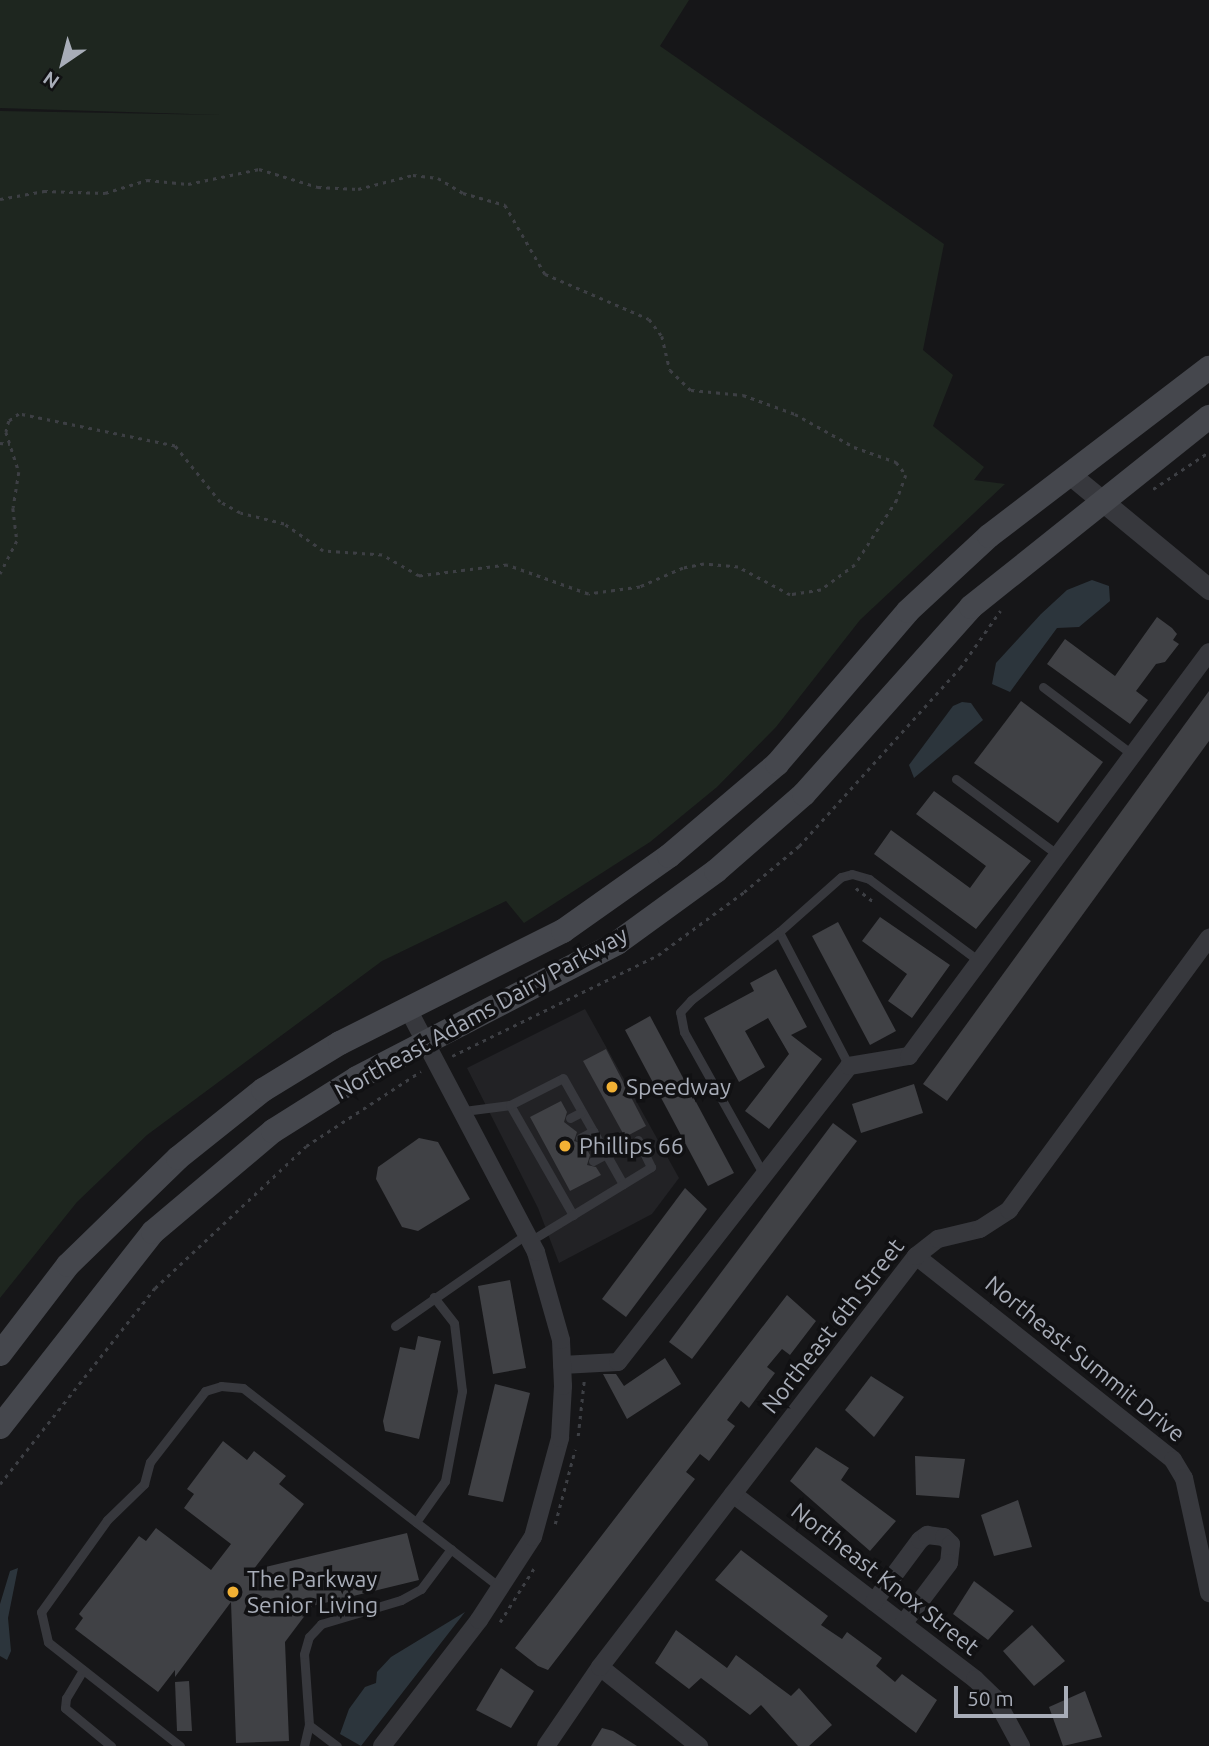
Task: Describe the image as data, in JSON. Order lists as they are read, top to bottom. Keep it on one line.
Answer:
{"streets":{"main road":["Northeast Adams Dairy Parkway"],"street":["Northeast 6th Street","Northeast Summit Drive","Northeast Knox Street"]},"crossings":[["Northeast 6th Street","Northeast Summit Drive"],["Northeast 6th Street","Northeast Knox Street"]],"places":["Speedway","Phillips 66","The Parkway Senior Living"],"scale_bar":"50 m","north":"bottom left"}
